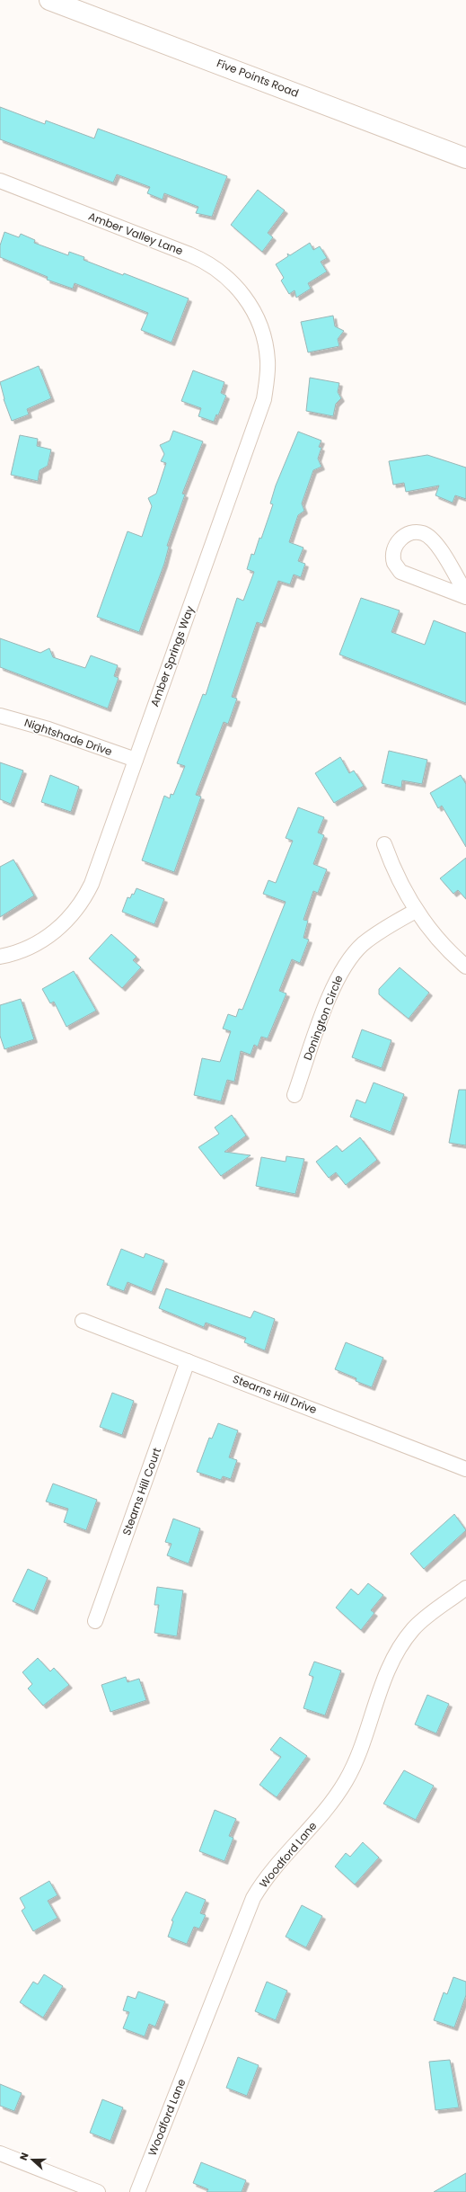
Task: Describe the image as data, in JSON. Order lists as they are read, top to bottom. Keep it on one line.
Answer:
{"streets":{"street":["Five Points Road","Amber Valley Lane","Amber Springs Way","Nightshade Drive","Donington Circle","Stearns Hill Drive","Stearns Hill Court","Woodford Lane"]},"crossings":[["Amber Valley Lane","Amber Springs Way"],["Amber Springs Way","Nightshade Drive"],["Stearns Hill Drive","Stearns Hill Court"]],"north":"left"}
